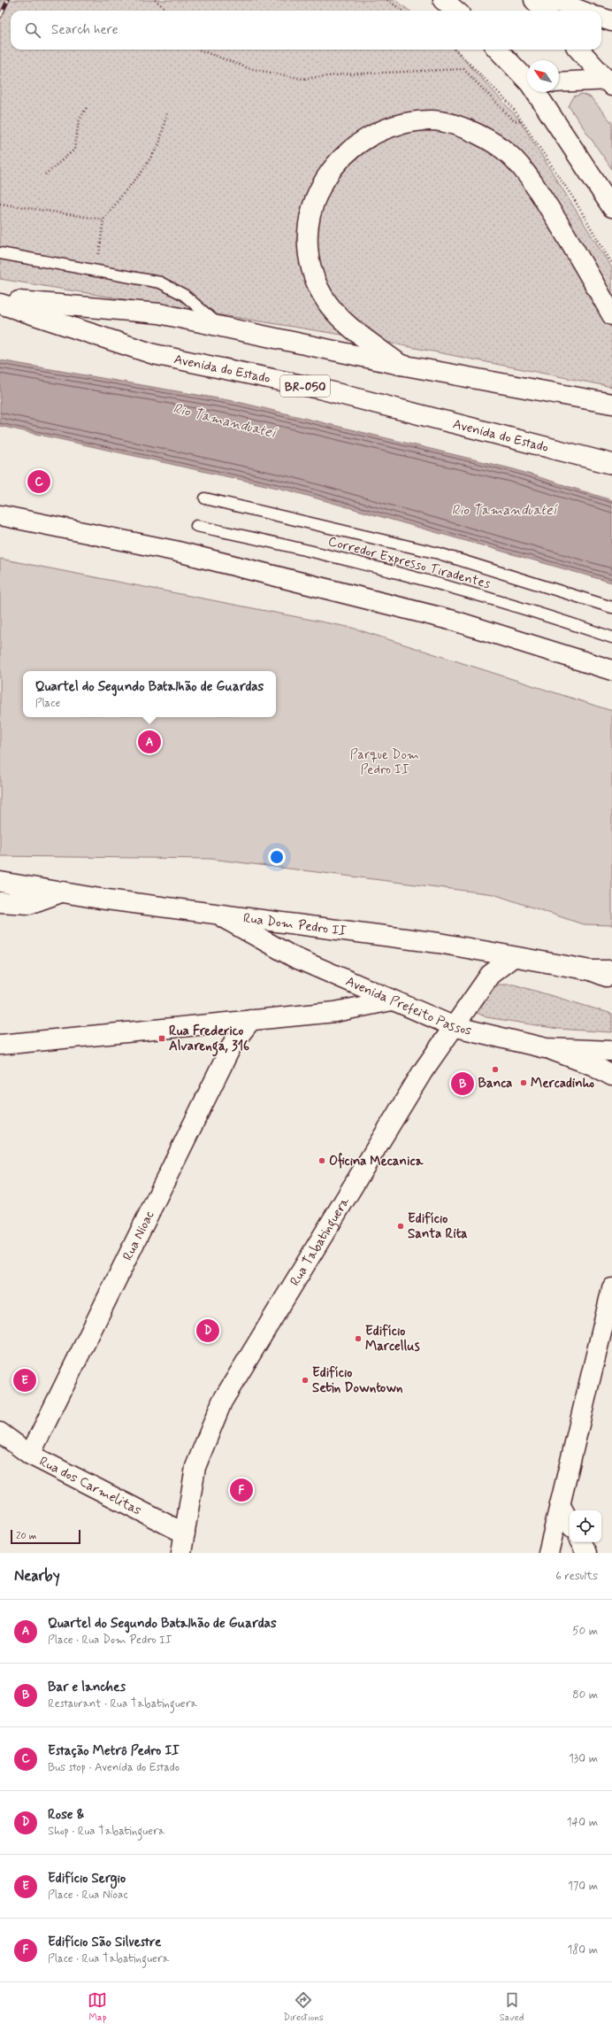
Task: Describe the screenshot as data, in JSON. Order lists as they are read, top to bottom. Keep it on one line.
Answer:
{"streets":{"main road":["Avenida do Estado","BR-050","Rua Dom Pedro II","Avenida Prefeito Passos","Rua Nioac","Rua Tabatinguera","Rua dos Carmelitas"],"lane":["Corredor Expresso Tiradentes"]},"crossings":[["Rua Dom Pedro II","Avenida Prefeito Passos"],["Rua Dom Pedro II","Rua Tabatinguera"],["Avenida Prefeito Passos","Rua Tabatinguera"],["Rua Nioac","Rua dos Carmelitas"],["Rua Tabatinguera","Rua dos Carmelitas"]],"water":["Rio Tamanduateí"],"parks":["Parque Dom Pedro II"],"places":{"transit":["Rua Frederico Alvarenga, 316"],"other":["Banca","Mercadinho","Oficina Mecanica","Edifício Santa Rita","Edifício Marcellus","Edifício Setin Downtown"]},"scale_bar":"20 m","north":"top left","page":{"search":"Search here","pins":["C","A","B","D","E","F"],"popup":["Quartel do Segundo Batalhão de Guardas","Place"],"scale":"20 m","heading":["Nearby","6 results"],"list":[{"mark":"A","name":"Quartel do Segundo Batalhão de Guardas","note":"Place · Rua Dom Pedro II","value":"50 m"},{"mark":"B","name":"Bar e lanches","note":"Restaurant · Rua Tabatinguera","value":"80 m"},{"mark":"C","name":"Estação Metrô Pedro II","note":"Bus stop · Avenida do Estado","value":"130 m"},{"mark":"D","name":"Rose &","note":"Shop · Rua Tabatinguera","value":"140 m"},{"mark":"E","name":"Edifício Sergio","note":"Place · Rua Nioac","value":"170 m"},{"mark":"F","name":"Edifício São Silvestre","note":"Place · Rua Tabatinguera","value":"180 m"}],"nav":["Map","Directions","Saved"]}}
